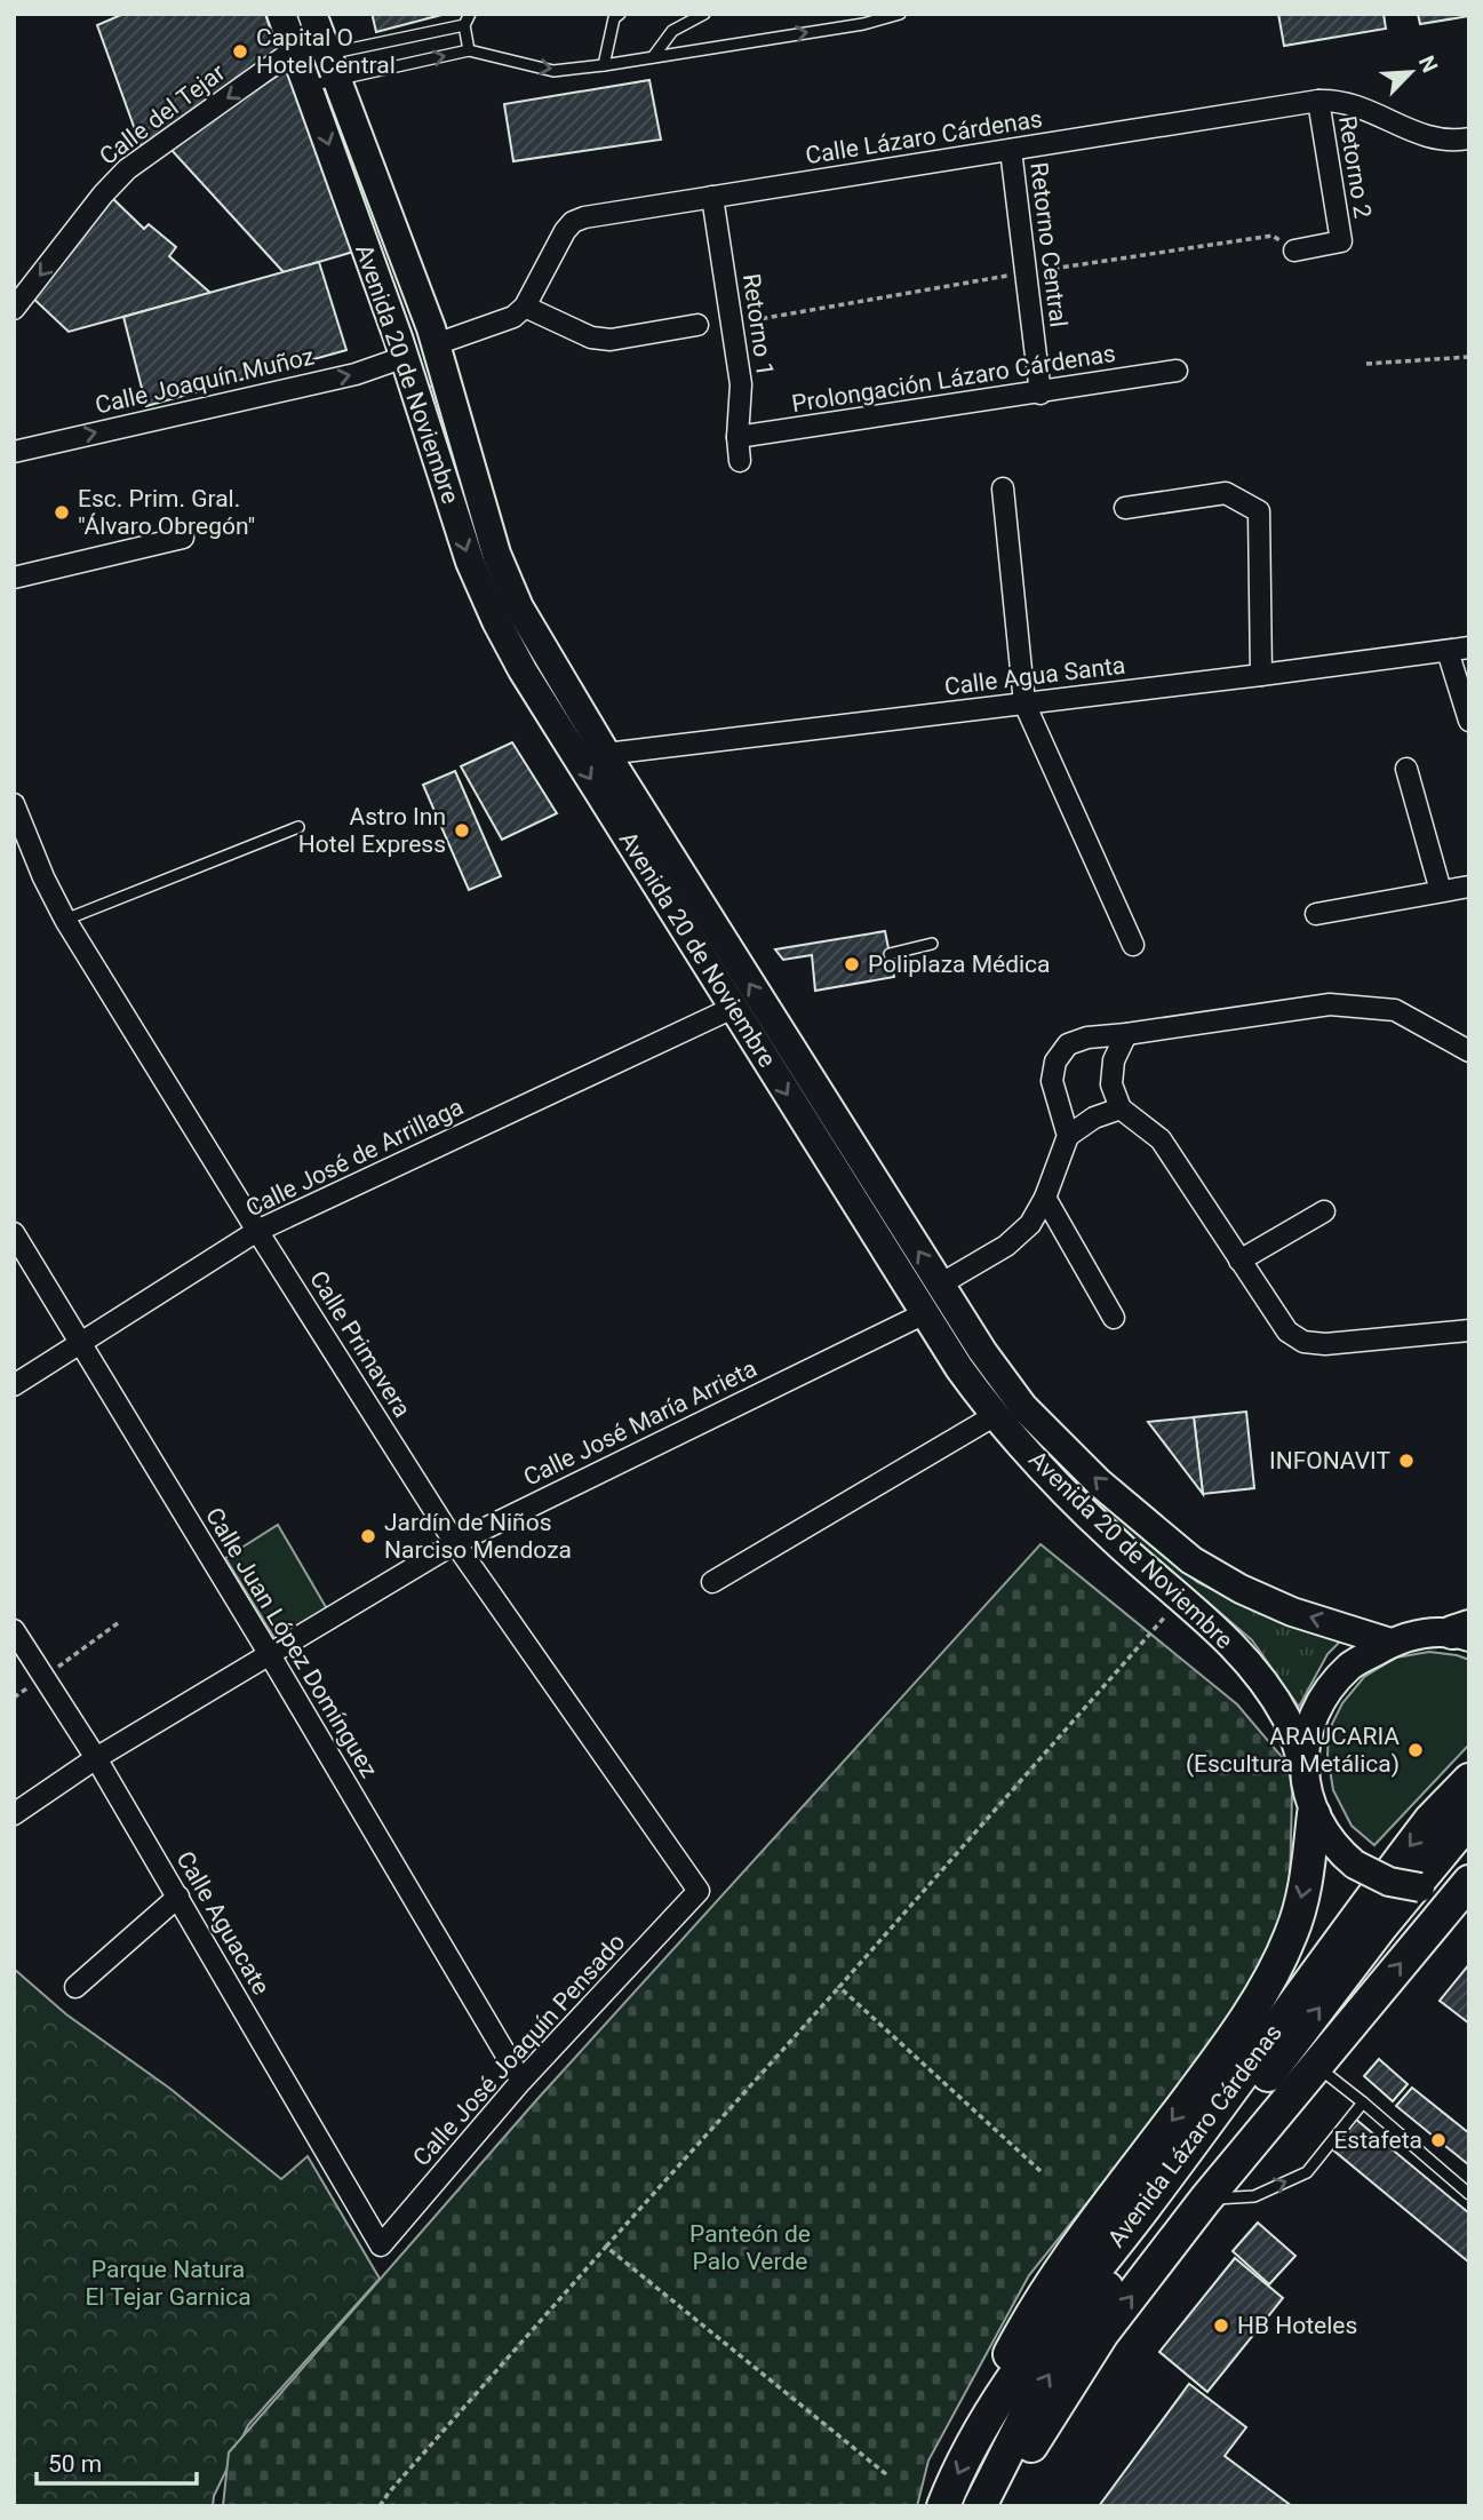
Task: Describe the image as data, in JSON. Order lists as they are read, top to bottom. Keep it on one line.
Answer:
{"streets":{"highway":["Avenida Lázaro Cárdenas"],"main road":["Avenida 20 de Noviembre"],"street":["Calle del Tejar","Calle Lázaro Cárdenas","Retorno 2","Retorno Central","Retorno 1","Prolongación Lázaro Cárdenas","Calle Joaquín Muñoz","Calle Agua Santa","Calle José de Arrillaga","Calle Primavera","Calle José María Arrieta","Calle Juan López Domínguez","Calle Aguacate","Calle José Joaquín Pensado"]},"crossings":[["Calle del Tejar","Avenida 20 de Noviembre"],["Calle Lázaro Cárdenas","Retorno 2"],["Calle Lázaro Cárdenas","Retorno Central"],["Calle Lázaro Cárdenas","Retorno 1"],["Retorno Central","Prolongación Lázaro Cárdenas"],["Retorno 1","Prolongación Lázaro Cárdenas"],["Avenida 20 de Noviembre","Calle Joaquín Muñoz"],["Avenida 20 de Noviembre","Calle Agua Santa"],["Avenida 20 de Noviembre","Calle José de Arrillaga"],["Avenida 20 de Noviembre","Calle José María Arrieta"],["Calle José de Arrillaga","Calle Primavera"],["Calle José de Arrillaga","Calle Juan López Domínguez"],["Calle Primavera","Calle José María Arrieta"],["Calle Primavera","Calle José Joaquín Pensado"],["Calle José María Arrieta","Calle Juan López Domínguez"],["Calle José María Arrieta","Calle Aguacate"],["Calle Juan López Domínguez","Calle José Joaquín Pensado"],["Calle Aguacate","Calle José Joaquín Pensado"]],"one_way":["Calle del Tejar"],"parks":["Panteón de Palo Verde","Parque Natura El Tejar Garnica"],"places":["Capital O Hotel Central","Esc. Prim. Gral. \"Álvaro Obregón\"","Astro Inn Hotel Express","Poliplaza Médica","INFONAVIT","Jardín de Niños Narciso Mendoza","ARAUCARIA (Escultura Metálica)","Estafeta","HB Hoteles"],"scale_bar":"50 m","north":"top right"}
